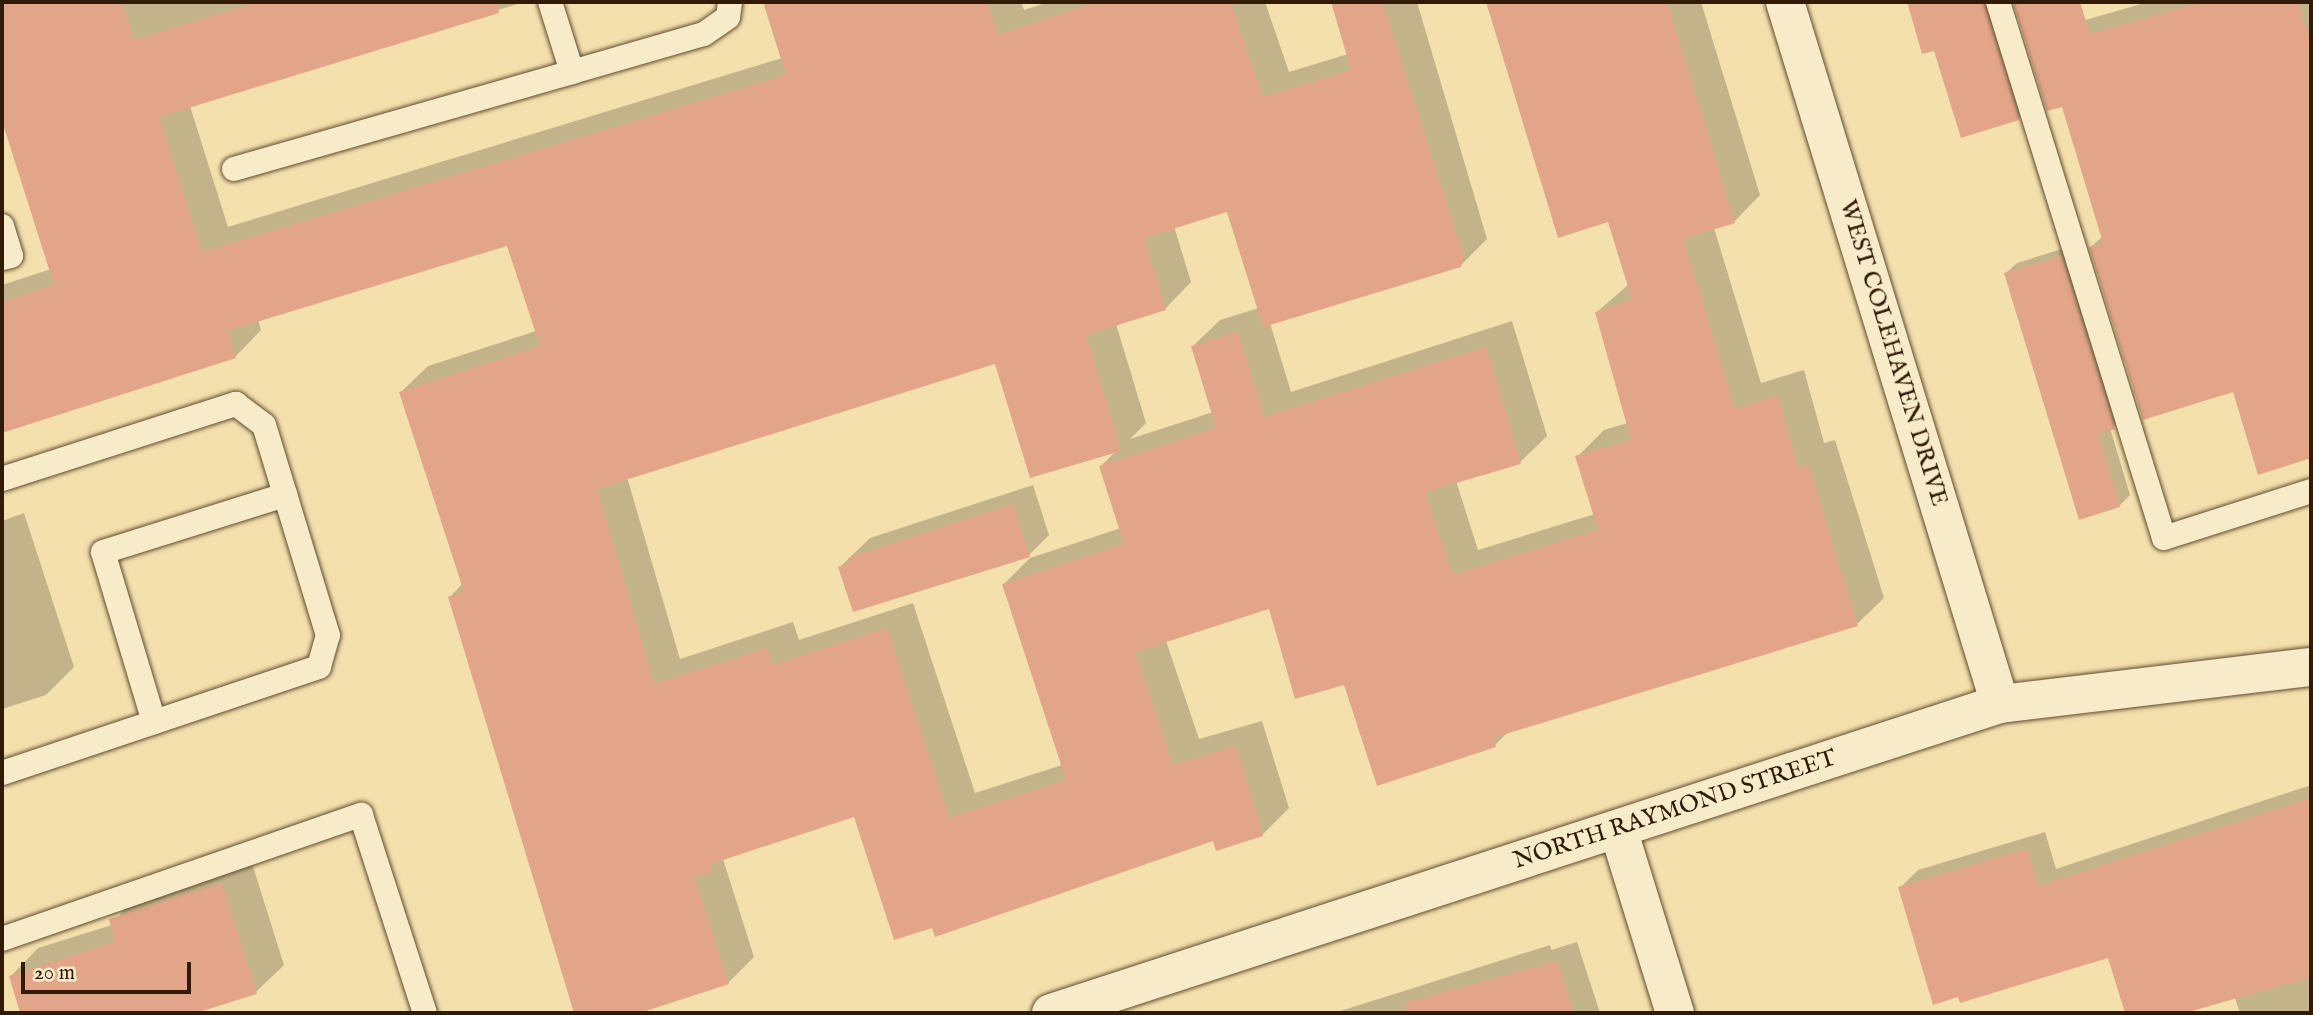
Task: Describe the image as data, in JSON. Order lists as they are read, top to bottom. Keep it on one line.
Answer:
{"streets":{"street":["WEST COLEHAVEN DRIVE","NORTH RAYMOND STREET"]},"crossings":[["WEST COLEHAVEN DRIVE","NORTH RAYMOND STREET"]],"scale_bar":"20 m"}
